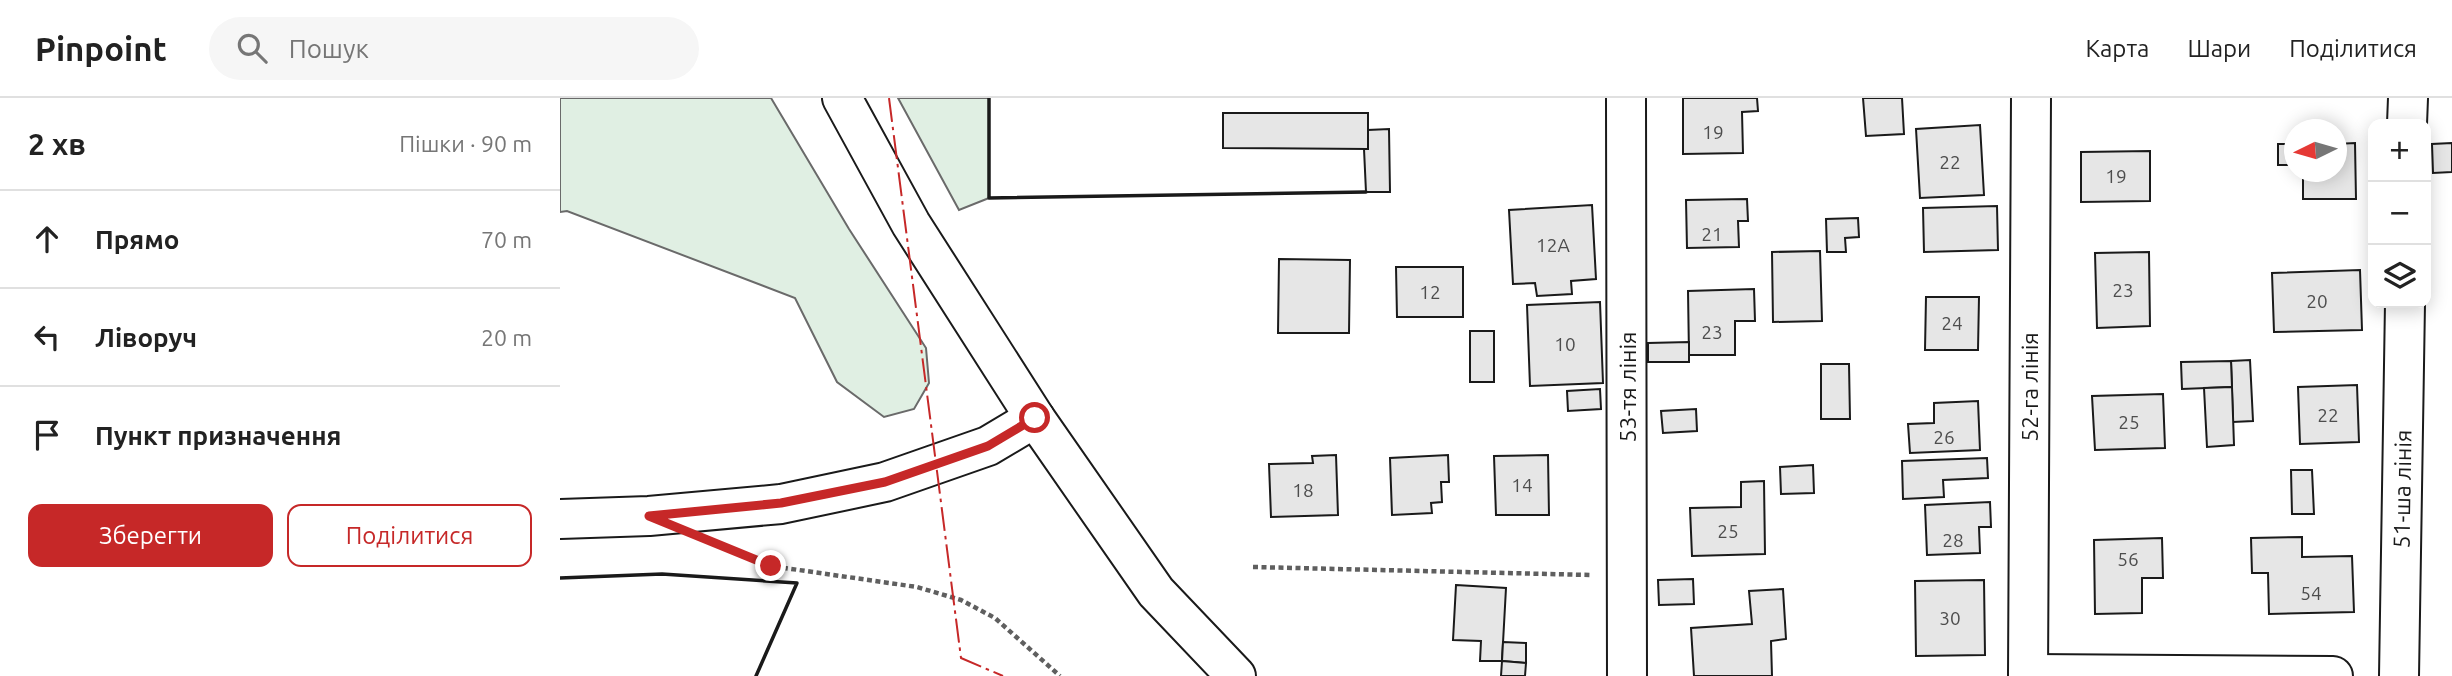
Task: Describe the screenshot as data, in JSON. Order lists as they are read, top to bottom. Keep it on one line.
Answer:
{"streets":{"main road":["53-тя лінія","52-га лінія","51-ша лінія"]},"house_numbers":["19","22","19","21","12А","23","12","20","24","23","10","22","25","26","14","18","25","28","56","54","30"],"north":"left","page":{"header":"Pinpoint","search":"Пошук","nav":["Карта","Шари","Поділитися"],"heading":["2 хв","Пішки · 90 m"],"map_buttons":["+","−"],"list":[["Прямо","70 m"],["Ліворуч","20 m"],"Пункт призначення"],"buttons":["Зберегти","Поділитися"]}}
